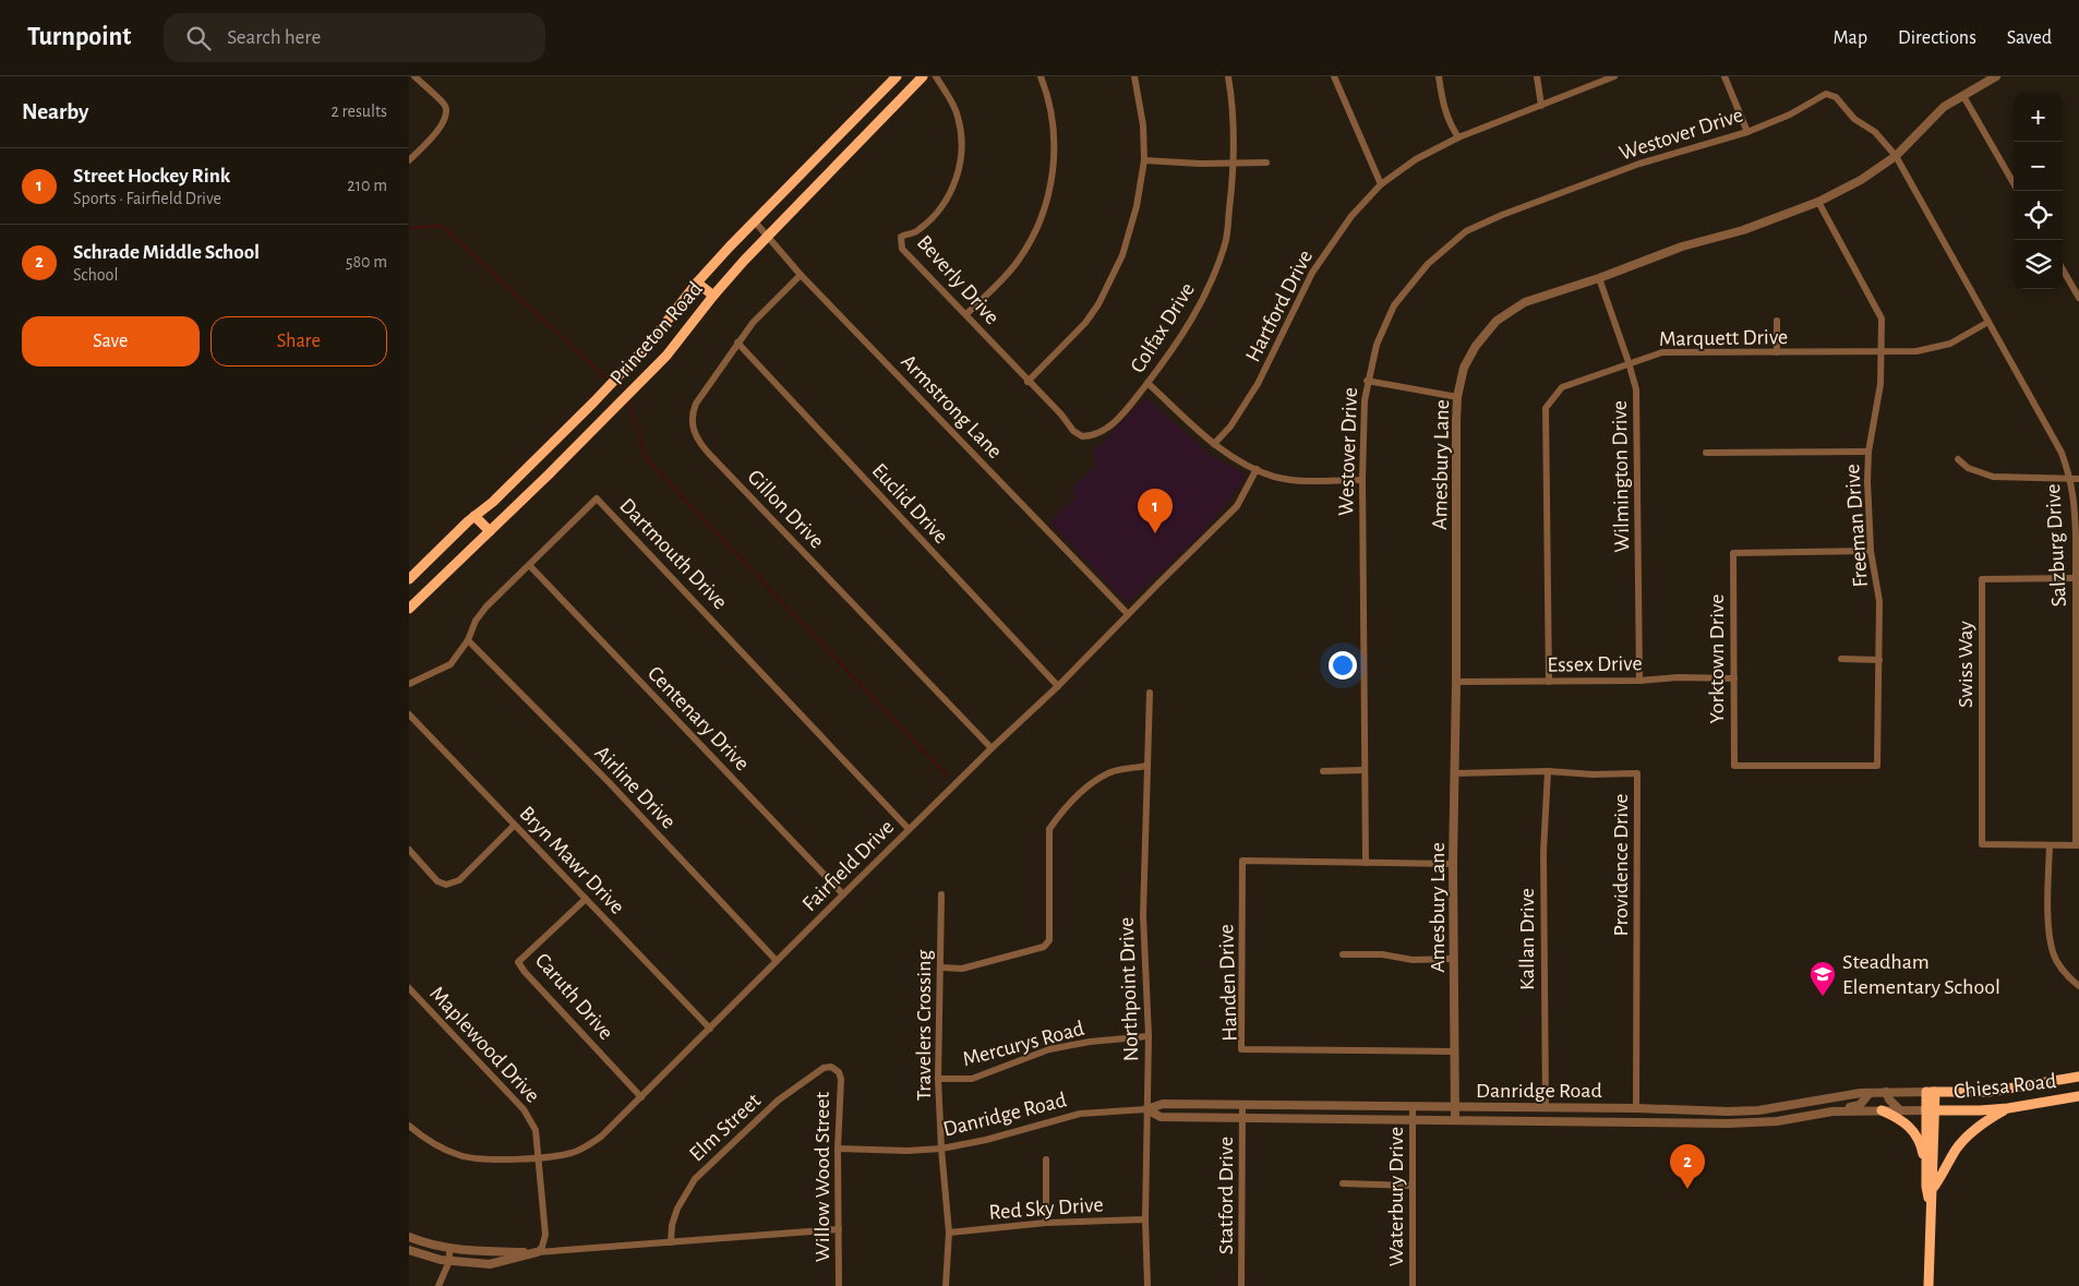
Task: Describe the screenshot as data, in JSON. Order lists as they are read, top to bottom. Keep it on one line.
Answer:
{"streets":{"main road":["Princeton Road","Chiesa Road"],"street":["Westover Drive","Beverly Drive","Hartford Drive","Colfax Drive","Marquett Drive","Armstrong Lane","Amesbury Lane","Wilmington Drive","Euclid Drive","Gillon Drive","Freeman Drive","Salzburg Drive","Dartmouth Drive","Yorktown Drive","Essex Drive","Swiss Way","Centenary Drive","Airline Drive","Bryn Mawr Drive","Fairfield Drive","Providence Drive","Kallan Drive","Handen Drive","Northpoint Drive","Caruth Drive","Travelers Crossing","Mercurys Road","Maplewood Drive","Danridge Road","Elm Street","Willow Wood Street","Statford Drive","Waterbury Drive","Red Sky Drive"]},"crossings":[["Westover Drive","Amesbury Lane"],["Westover Drive","Salzburg Drive"],["Westover Drive","Handen Drive"],["Beverly Drive","Colfax Drive"],["Princeton Road","Armstrong Lane"],["Marquett Drive","Wilmington Drive"],["Marquett Drive","Freeman Drive"],["Marquett Drive","Salzburg Drive"],["Marquett Drive","Essex Drive"],["Armstrong Lane","Gillon Drive"],["Armstrong Lane","Fairfield Drive"],["Amesbury Lane","Wilmington Drive"],["Amesbury Lane","Freeman Drive"],["Amesbury Lane","Salzburg Drive"],["Amesbury Lane","Essex Drive"],["Amesbury Lane","Providence Drive"],["Amesbury Lane","Handen Drive"],["Amesbury Lane","Danridge Road"],["Wilmington Drive","Essex Drive"],["Euclid Drive","Gillon Drive"],["Euclid Drive","Fairfield Drive"],["Gillon Drive","Fairfield Drive"],["Freeman Drive","Yorktown Drive"],["Salzburg Drive","Swiss Way"],["Dartmouth Drive","Centenary Drive"],["Dartmouth Drive","Airline Drive"],["Dartmouth Drive","Fairfield Drive"],["Yorktown Drive","Essex Drive"],["Centenary Drive","Fairfield Drive"],["Airline Drive","Fairfield Drive"],["Bryn Mawr Drive","Fairfield Drive"],["Bryn Mawr Drive","Caruth Drive"],["Fairfield Drive","Caruth Drive"],["Fairfield Drive","Maplewood Drive"],["Providence Drive","Kallan Drive"],["Providence Drive","Danridge Road"],["Kallan Drive","Danridge Road"],["Northpoint Drive","Mercurys Road"],["Northpoint Drive","Danridge Road"],["Northpoint Drive","Red Sky Drive"],["Travelers Crossing","Mercurys Road"],["Travelers Crossing","Danridge Road"],["Travelers Crossing","Red Sky Drive"],["Chiesa Road","Danridge Road"],["Danridge Road","Willow Wood Street"],["Danridge Road","Statford Drive"],["Danridge Road","Waterbury Drive"],["Elm Street","Willow Wood Street"]],"places":{"school or university":["Steadham Elementary School"]},"page":{"header":"Turnpoint","search":"Search here","nav":["Map","Directions","Saved"],"heading":["Nearby","2 results"],"map_buttons":["+","−"],"list":[{"mark":"1","name":"Street Hockey Rink","note":"Sports · Fairfield Drive","value":"210 m"},{"mark":"2","name":"Schrade Middle School","note":"School","value":"580 m"}],"buttons":["Save","Share"],"pins":["1","2"]}}
